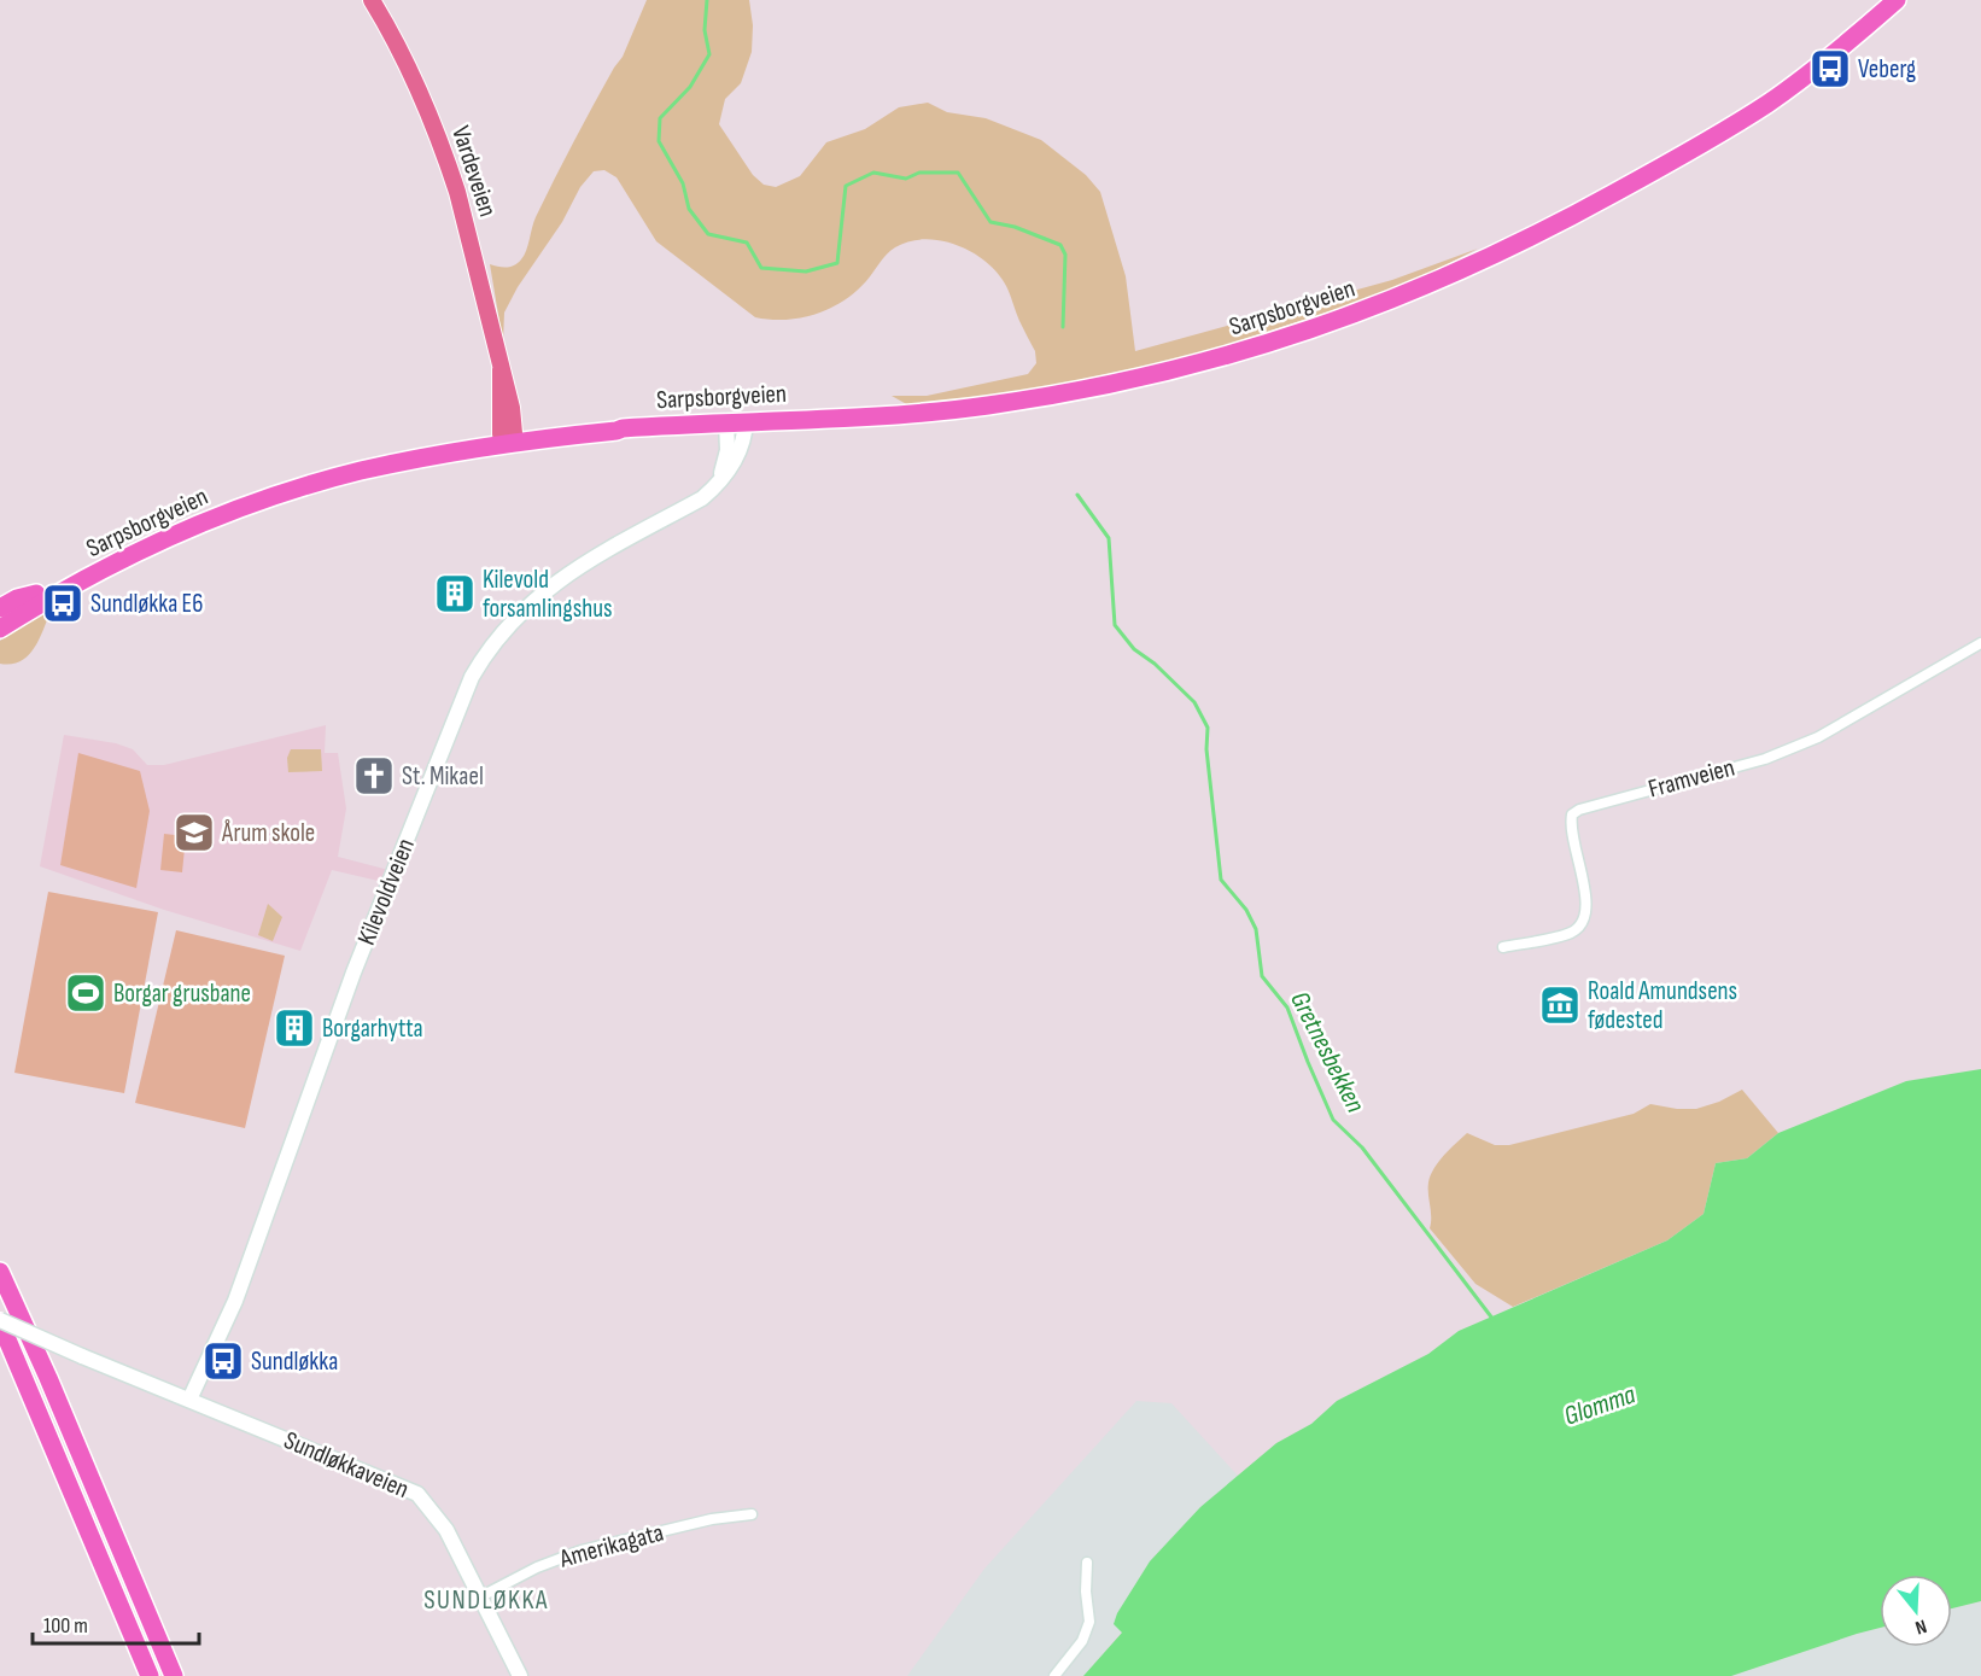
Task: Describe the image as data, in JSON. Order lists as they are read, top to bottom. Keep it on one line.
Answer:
{"streets":{"highway":["Sarpsborgveien"],"main road":["Vardeveien"],"street":["Framveien","Kilevoldveien","Sundløkkaveien","Amerikagata"]},"crossings":[["Vardeveien","Sarpsborgveien"],["Sarpsborgveien","Kilevoldveien"],["Kilevoldveien","Sundløkkaveien"],["Sundløkkaveien","Amerikagata"]],"districts":["SUNDLØKKA"],"water":["Gretnesbekken","Glomma"],"places":{"bus stop":["Veberg","Sundløkka E6","Sundløkka"],"building":["Kilevold forsamlingshus","Borgarhytta"],"church":["St. Mikael"],"school or university":["Årum skole"],"sports":["Borgar grusbane"],"museum":["Roald Amundsens fødested"]},"scale_bar":"100 m","north":"bottom"}
